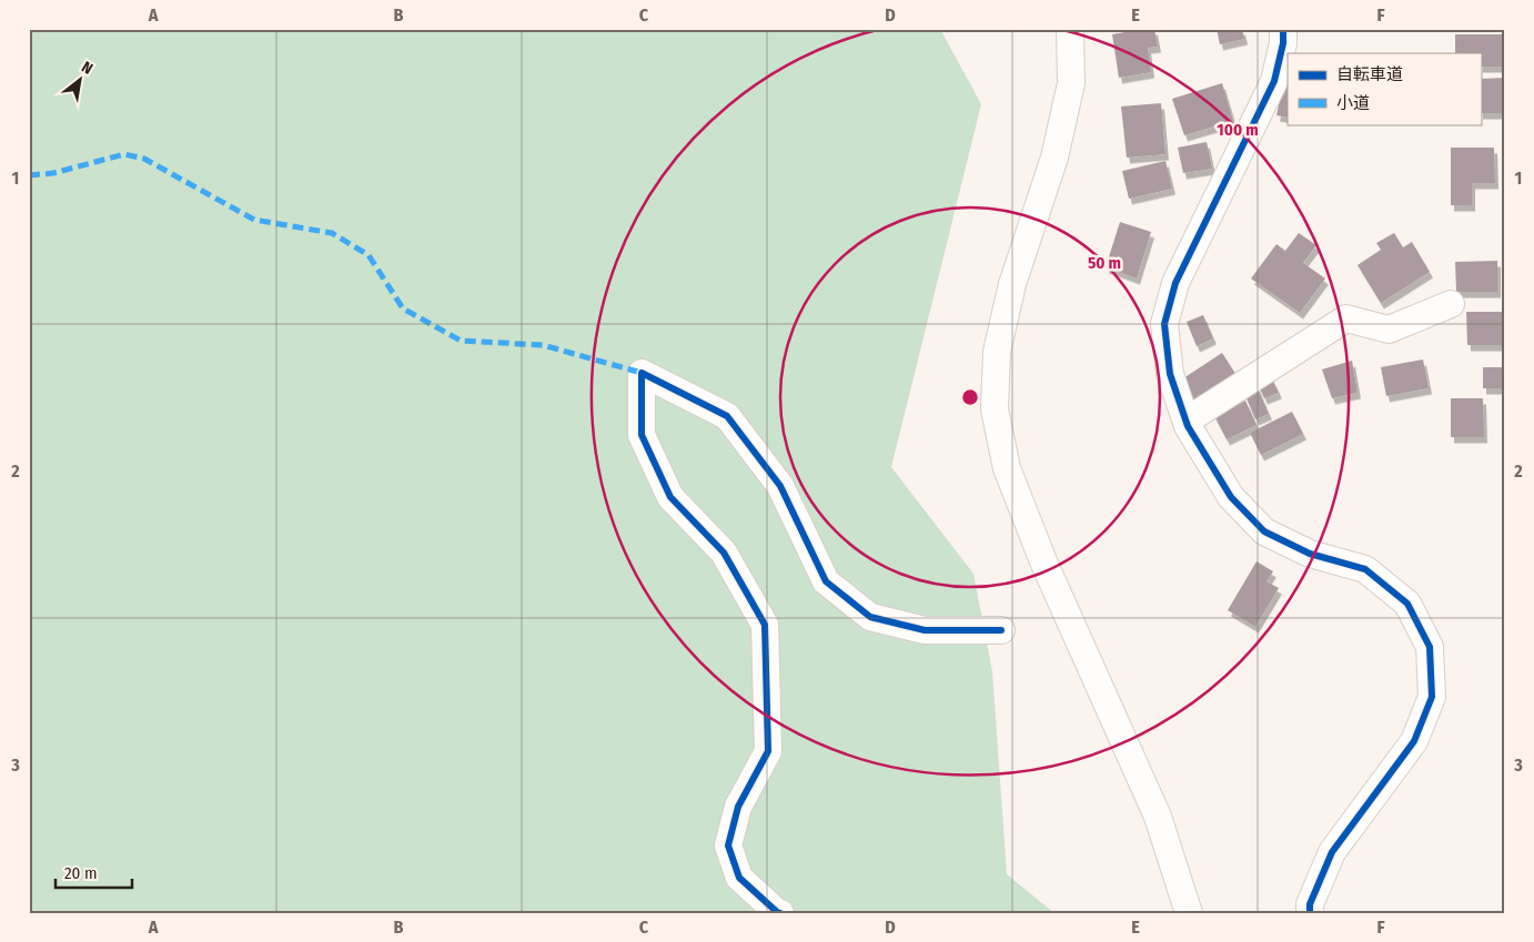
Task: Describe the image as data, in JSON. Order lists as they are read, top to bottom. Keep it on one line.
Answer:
{"legend":["自転車道","小道"],"scale_bar":"20 m","north":"top right","grid":{"columns":["A","B","C","D","E","F"],"rows":["1","2","3"]},"rings":["100 m","50 m"]}
